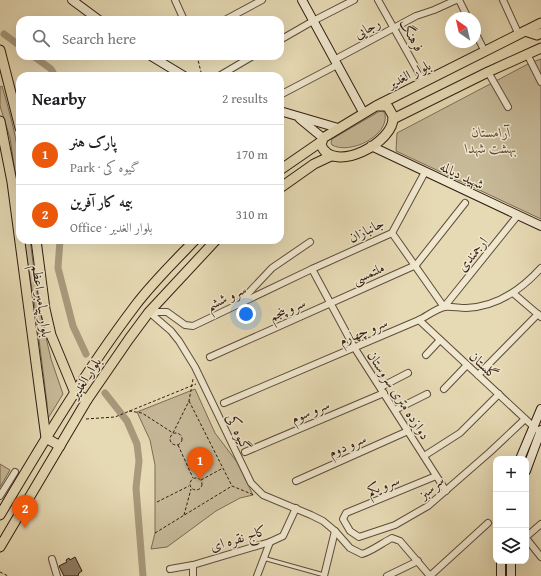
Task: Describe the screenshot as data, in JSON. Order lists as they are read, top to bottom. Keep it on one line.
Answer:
{"streets":{"main road":["بلوار الغدیر","بلوار پیامبر اعظم"],"street":["رجایی","فرهنگ","شهید دیالمه","جانبازان","ارجمندی","ملتمسی","سرو ششم","سرو پنجم","سرو چهارم","گلستان","دوازده متری سروستان","سرو سوم","گیوه کی","سرو دوم","سرو یکم","سرسبز","کاج نقره ای"]},"crossings":[["رجایی","فرهنگ"],["فرهنگ","بلوار الغدیر"],["بلوار الغدیر","سرو ششم"],["بلوار الغدیر","بلوار پیامبر اعظم"],["بلوار الغدیر","گیوه کی"],["شهید دیالمه","جانبازان"],["شهید دیالمه","ارجمندی"],["جانبازان","سرو ششم"],["جانبازان","دوازده متری سروستان"],["ارجمندی","سرو چهارم"],["ملتمسی","سرو پنجم"],["ملتمسی","دوازده متری سروستان"],["سرو ششم","دوازده متری سروستان"],["سرو ششم","گیوه کی"],["سرو پنجم","دوازده متری سروستان"],["سرو چهارم","گلستان"],["سرو چهارم","دوازده متری سروستان"],["گلستان","سرسبز"],["دوازده متری سروستان","سرو سوم"],["دوازده متری سروستان","سرو دوم"],["دوازده متری سروستان","سرو یکم"],["دوازده متری سروستان","سرسبز"],["گیوه کی","کاج نقره ای"],["سرو یکم","سرسبز"]],"parks":["آرامستان بهشت شهدا"],"north":"top left","page":{"search":"Search here","heading":["Nearby","2 results"],"list":[{"mark":"1","name":"پارک هنر","note":"Park · گیوه کی","value":"170 m"},{"mark":"2","name":"بیمه کار آفرین","note":"Office · بلوار الغدیر","value":"310 m"}],"pins":["1","2"],"map_buttons":["+","−"]}}
